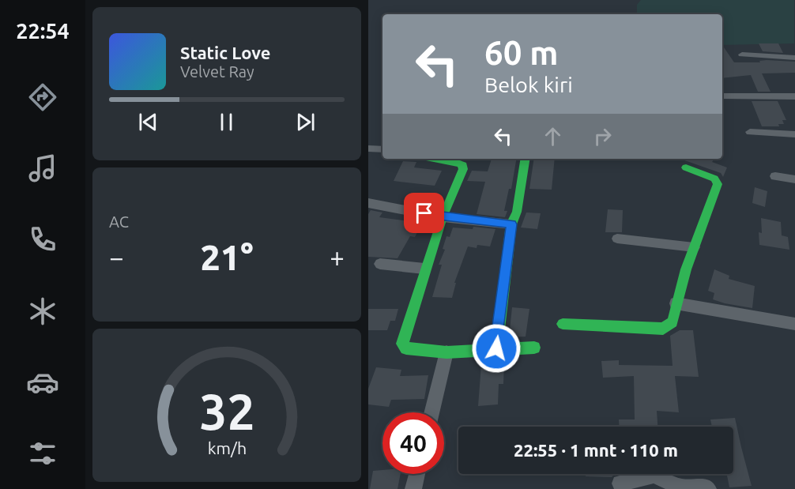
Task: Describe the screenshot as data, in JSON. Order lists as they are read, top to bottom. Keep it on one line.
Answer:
{"page":{"tabs":"22:54","turn":["60 m","Belok kiri"],"song":["Static Love","Velvet Ray"],"tile":"AC","heat":["−","21°","+"],"limit":"40","trip":"22:55 · 1 mnt · 110 m","gauge":["32","km/h"]}}
